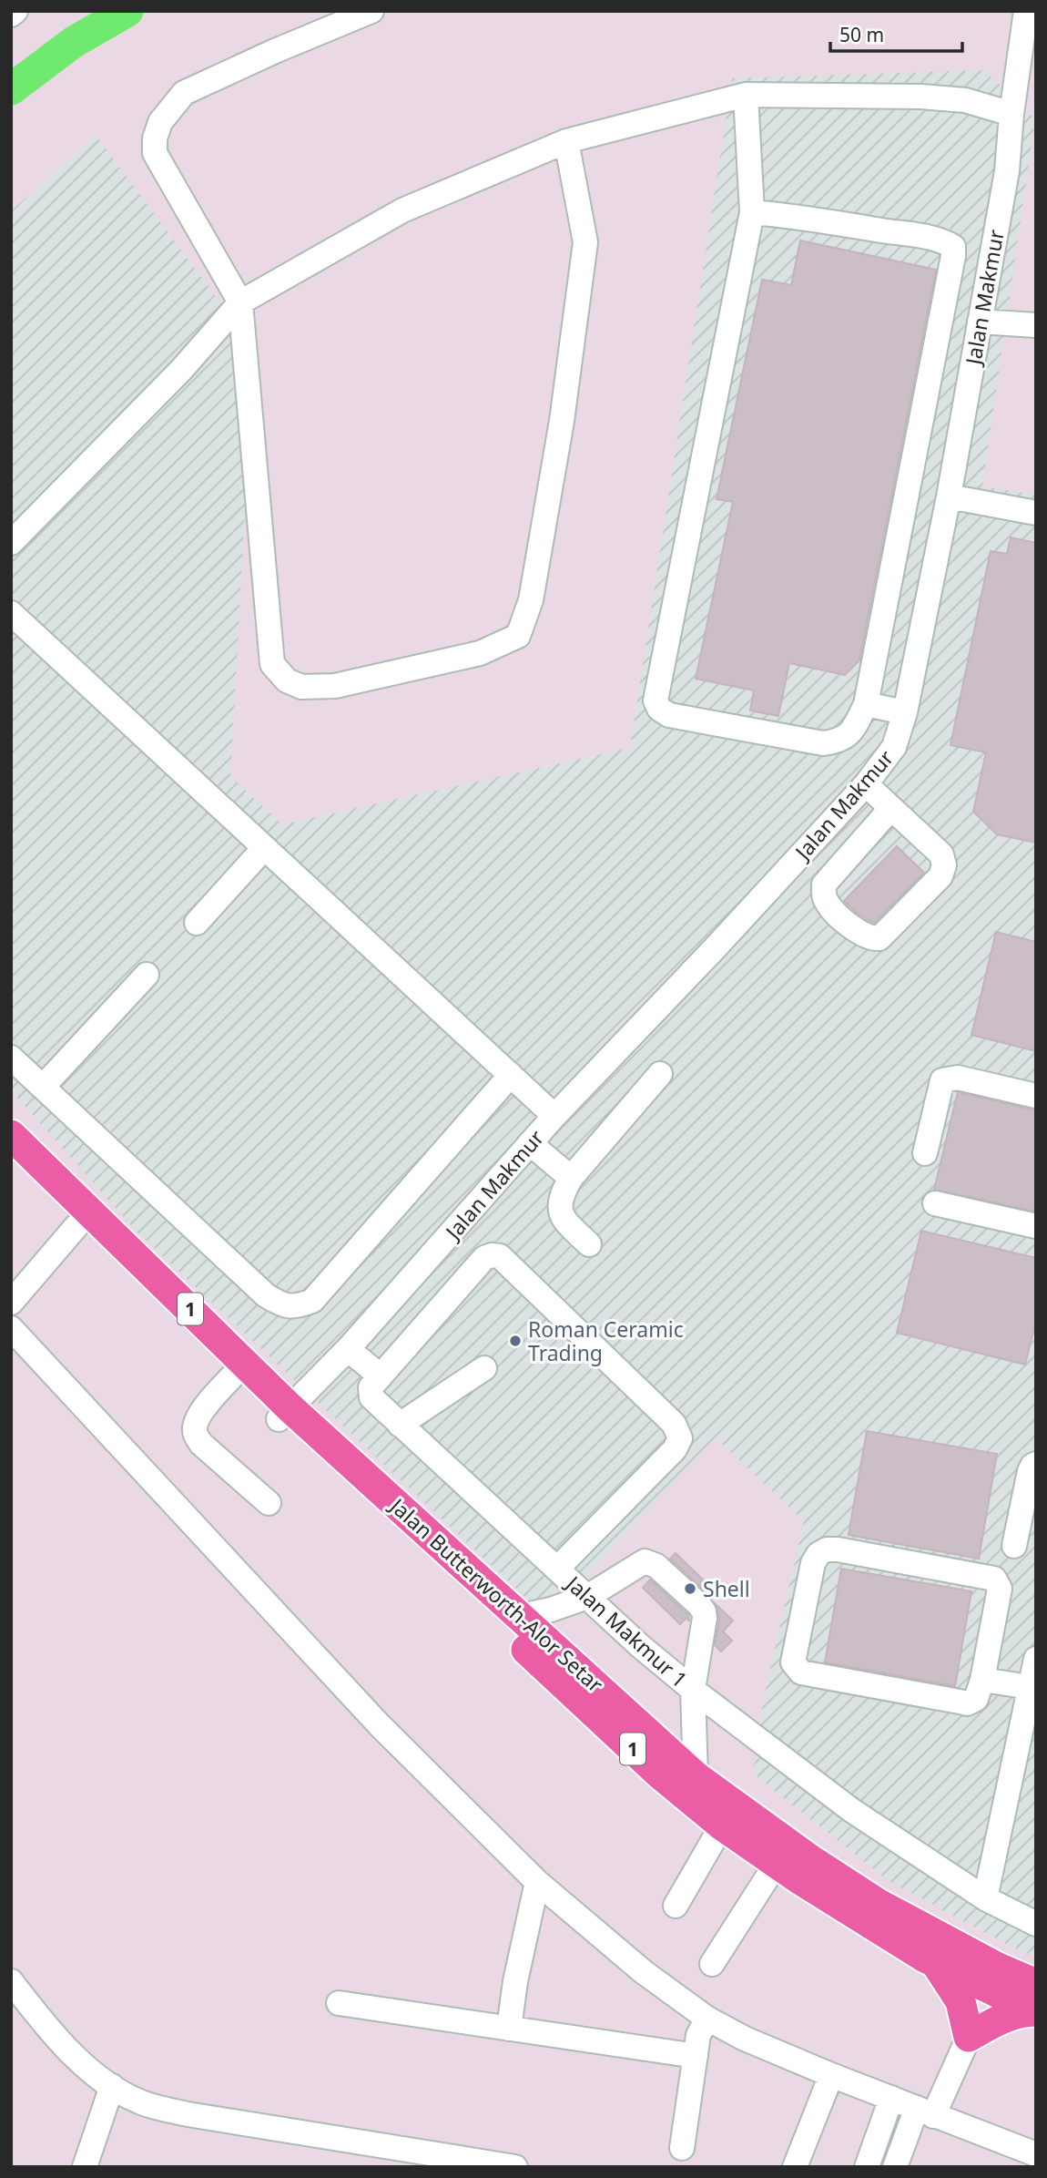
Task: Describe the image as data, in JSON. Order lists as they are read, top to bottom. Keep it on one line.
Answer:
{"streets":{"main road":["1","Jalan Butterworth-Alor Setar"],"street":["Jalan Makmur","Jalan Makmur 1"]},"crossings":[["Jalan Makmur","Jalan Butterworth-Alor Setar"]],"places":["Roman Ceramic Trading","Shell"],"scale_bar":"50 m"}
